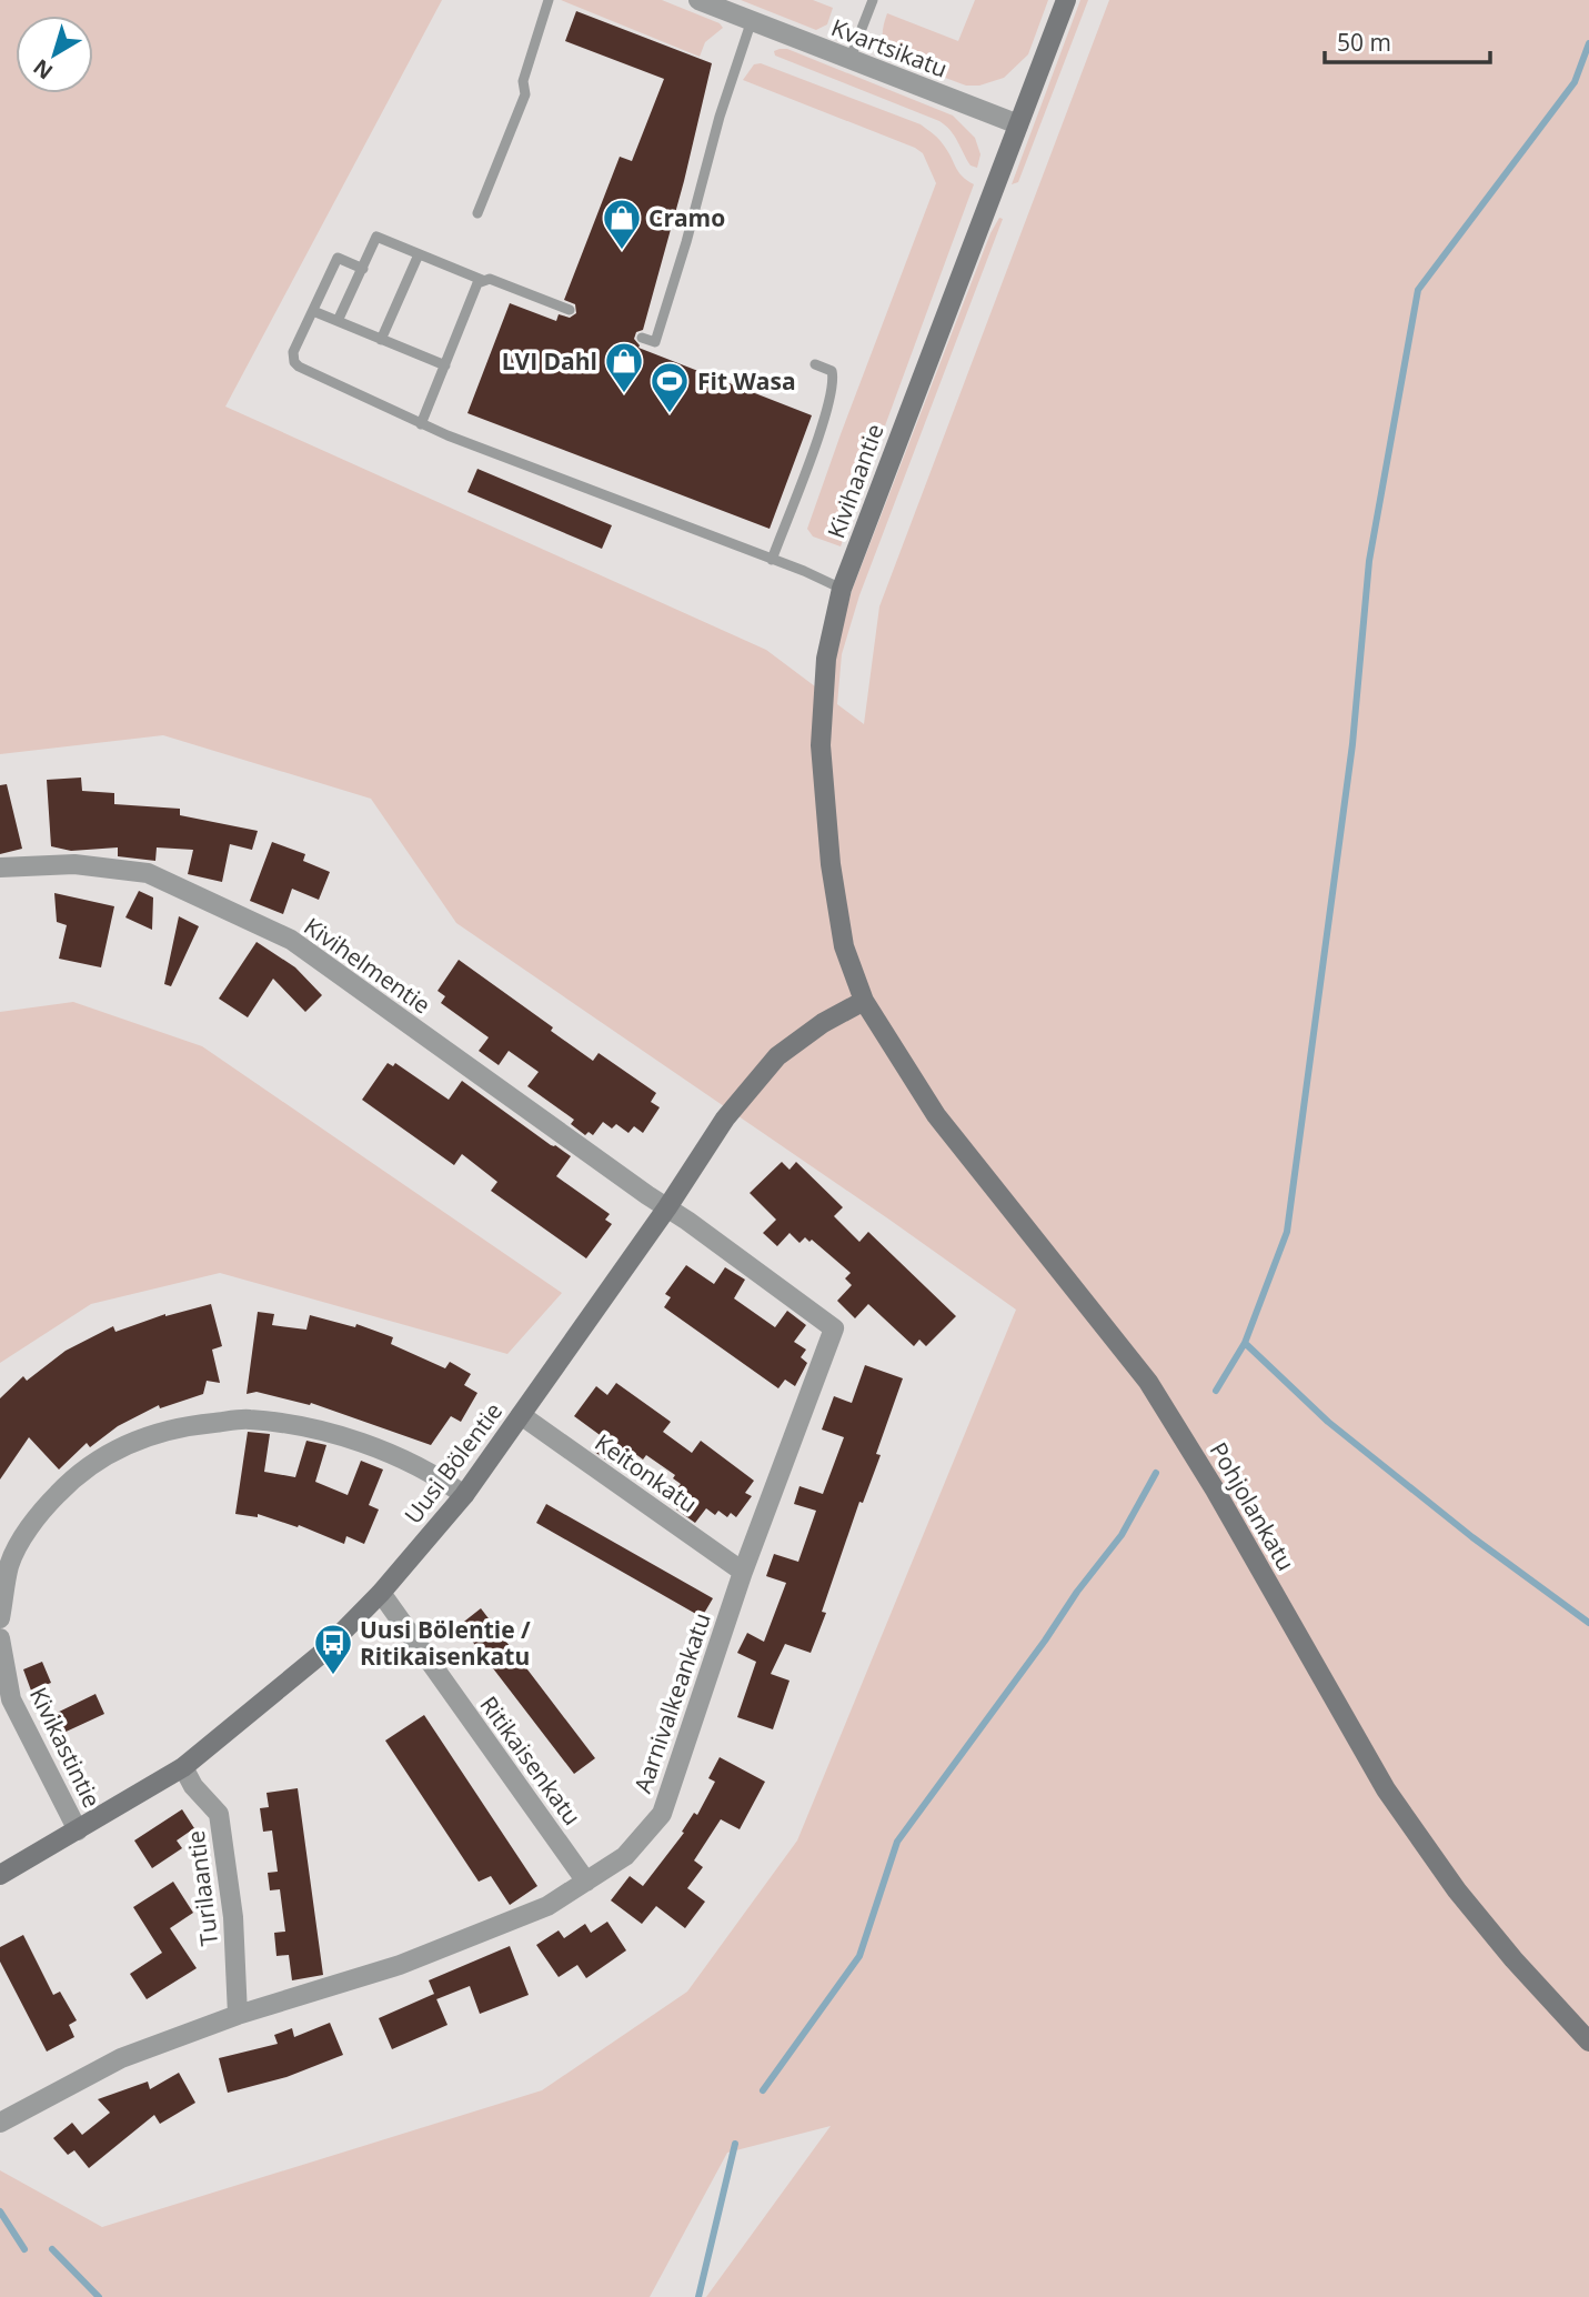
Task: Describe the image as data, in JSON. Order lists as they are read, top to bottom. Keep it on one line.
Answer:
{"streets":{"main road":["Kivihaantie","Uusi Bölentie","Pohjolankatu"],"street":["Kvartsikatu","Kivihelmentie","Keitonkatu","Aarnivalkeankatu","Kivikastintie","Ritikaisenkatu","Turilaantie"]},"crossings":[["Kvartsikatu","Kivihaantie"],["Kivihaantie","Uusi Bölentie"],["Kivihaantie","Pohjolankatu"],["Kivihelmentie","Uusi Bölentie"],["Kivihelmentie","Aarnivalkeankatu"],["Uusi Bölentie","Keitonkatu"],["Uusi Bölentie","Pohjolankatu"],["Uusi Bölentie","Aarnivalkeankatu"],["Uusi Bölentie","Kivikastintie"],["Uusi Bölentie","Ritikaisenkatu"],["Uusi Bölentie","Turilaantie"],["Keitonkatu","Aarnivalkeankatu"],["Aarnivalkeankatu","Ritikaisenkatu"],["Aarnivalkeankatu","Turilaantie"]],"places":{"shop":["Cramo","LVI Dahl"],"sports":["Fit Wasa"],"bus stop":["Uusi Bölentie / Ritikaisenkatu"]},"scale_bar":"50 m","north":"bottom left"}
